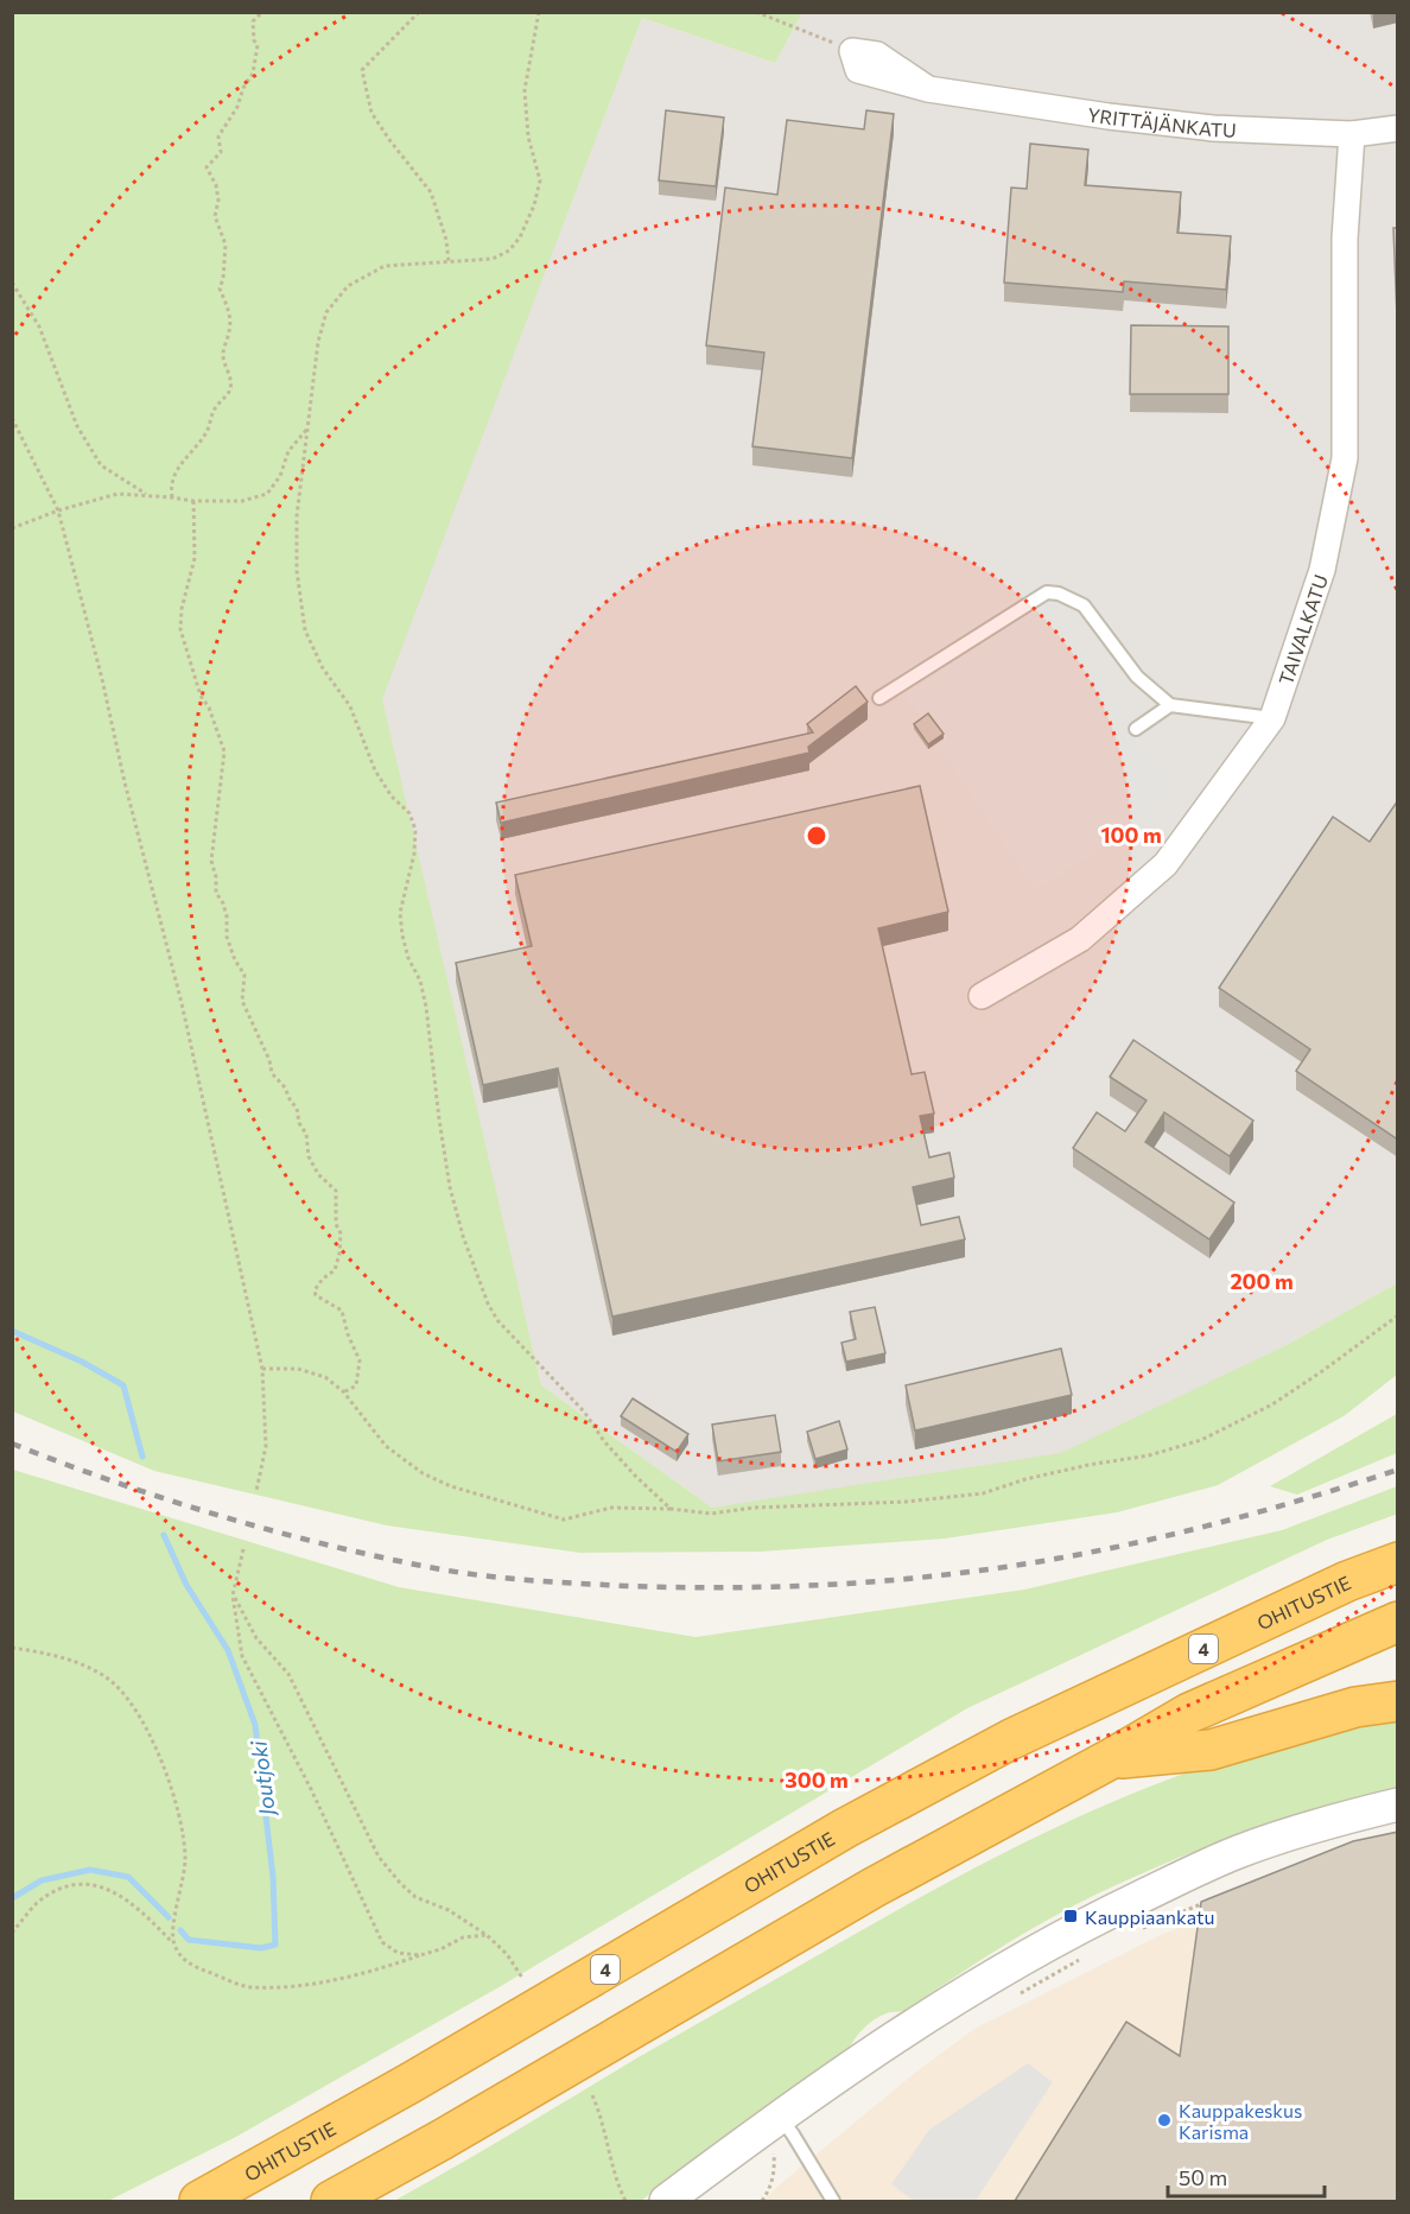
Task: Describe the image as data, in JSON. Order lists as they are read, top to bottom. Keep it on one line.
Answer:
{"streets":{"highway":["OHITUSTIE","4"],"street":["YRITTÄJÄNKATU","TAIVALKATU"]},"crossings":[["YRITTÄJÄNKATU","TAIVALKATU"]],"water":["Joutjoki"],"places":{"transit":["Kauppiaankatu"],"other":["Kauppakeskus Karisma"]},"scale_bar":"50 m","rings":["100 m","200 m","300 m"]}
